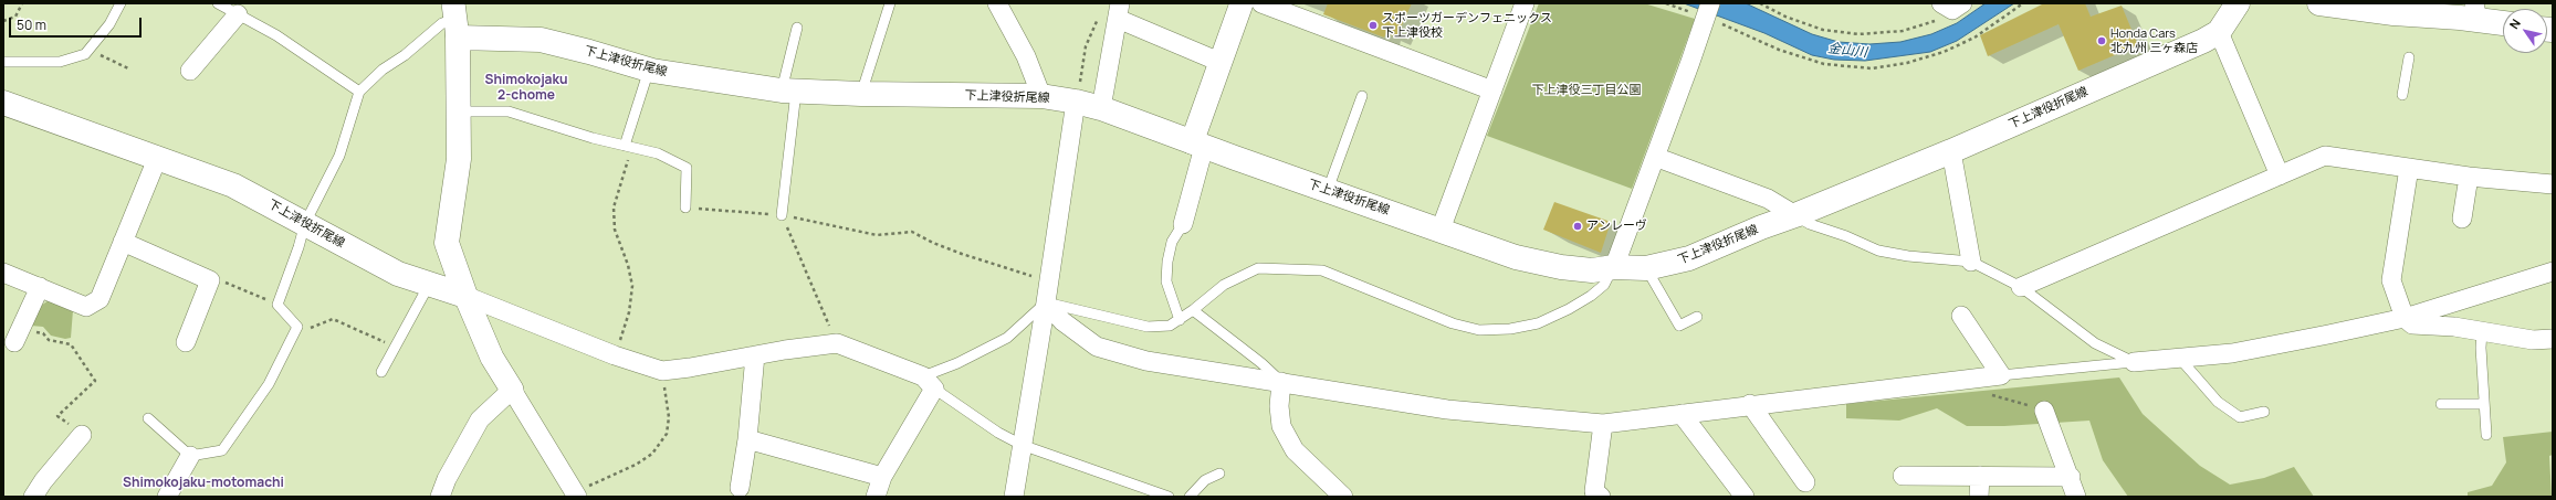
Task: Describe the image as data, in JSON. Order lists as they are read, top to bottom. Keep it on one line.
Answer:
{"streets":{"main road":["下上津役折尾線"]},"districts":["Shimokojaku 2-chome","Shimokojaku-motomachi"],"water":["金山川"],"parks":["下上津役三丁目公園"],"places":["スポーツガーデンフェニックス 下上津役校","Honda Cars 北九州 三ヶ森店","アンレーヴ"],"scale_bar":"50 m","north":"top left"}
